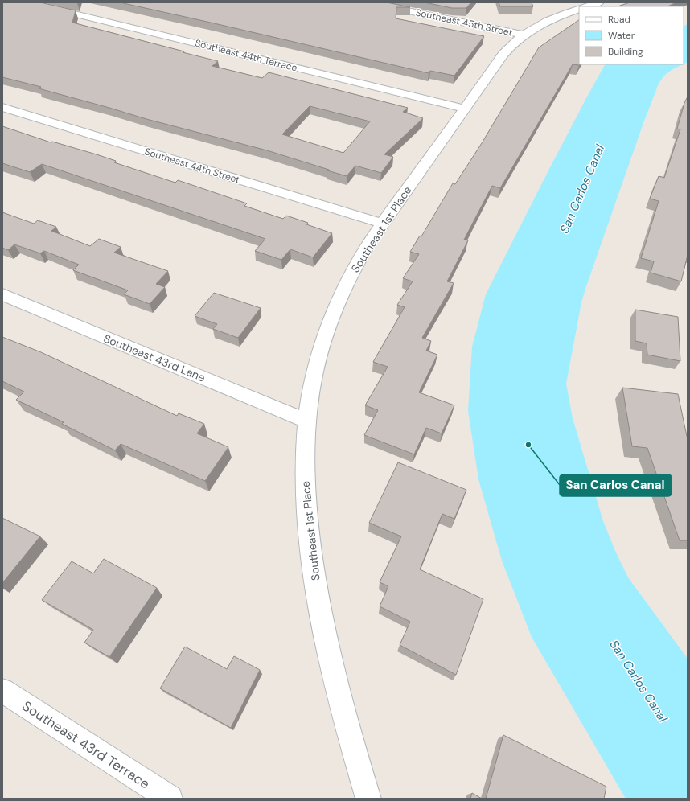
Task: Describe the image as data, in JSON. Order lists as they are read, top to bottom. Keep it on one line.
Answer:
{"streets":{"street":["Southeast 45th Street","Southeast 44th Terrace","Southeast 44th Street","Southeast 1st Place","Southeast 43rd Lane","Southeast 43rd Terrace"]},"crossings":[["Southeast 45th Street","Southeast 1st Place"],["Southeast 44th Terrace","Southeast 1st Place"],["Southeast 44th Street","Southeast 1st Place"],["Southeast 1st Place","Southeast 43rd Lane"]],"water":["San Carlos Canal"],"places":["San Carlos Canal"],"legend":["Road","Water","Building"]}
